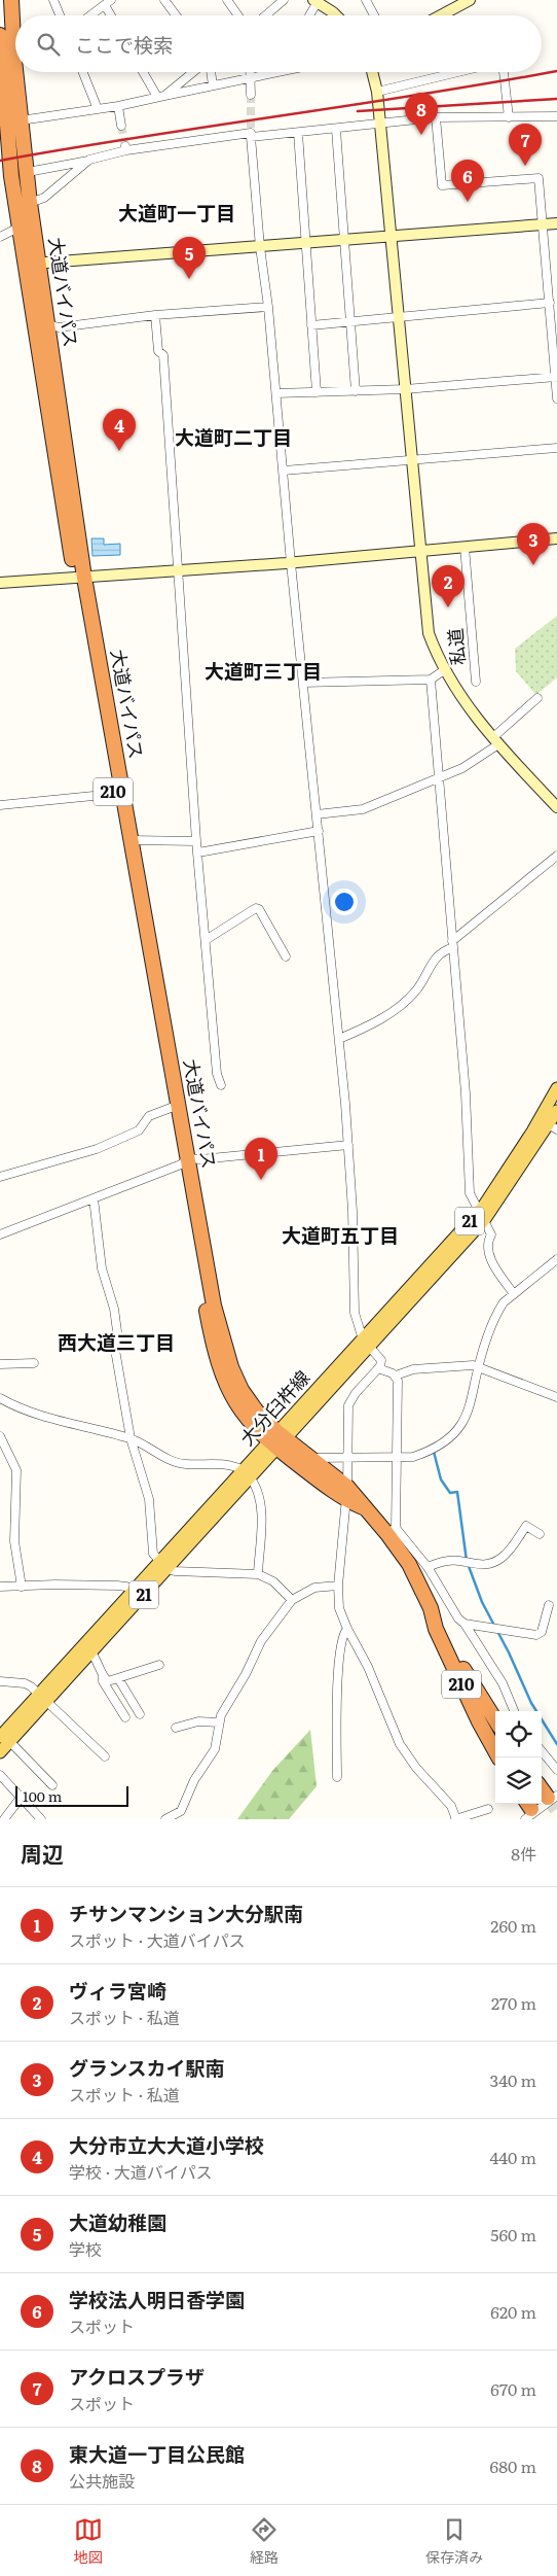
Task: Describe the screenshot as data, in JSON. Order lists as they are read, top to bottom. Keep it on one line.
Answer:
{"streets":{"highway":["大道バイパス","210"],"main road":["21","大分臼杵線"],"street":["私道"]},"crossings":[["大道バイパス","大分臼杵線"]],"districts":["大道町一丁目","大道町二丁目","大道町三丁目","大道町五丁目","西大道三丁目"],"scale_bar":"100 m","page":{"search":"ここで検索","pins":["8","7","6","5","4","3","2","1"],"scale":"100 m","heading":["周辺","8件"],"list":[{"mark":"1","name":"チサンマンション大分駅南","note":"スポット · 大道バイパス","value":"260 m"},{"mark":"2","name":"ヴィラ宮崎","note":"スポット · 私道","value":"270 m"},{"mark":"3","name":"グランスカイ駅南","note":"スポット · 私道","value":"340 m"},{"mark":"4","name":"大分市立大大道小学校","note":"学校 · 大道バイパス","value":"440 m"},{"mark":"5","name":"大道幼稚園","note":"学校","value":"560 m"},{"mark":"6","name":"学校法人明日香学園","note":"スポット","value":"620 m"},{"mark":"7","name":"アクロスプラザ","note":"スポット","value":"670 m"},{"mark":"8","name":"東大道一丁目公民館","note":"公共施設","value":"680 m"}],"nav":["地図","経路","保存済み"]}}
